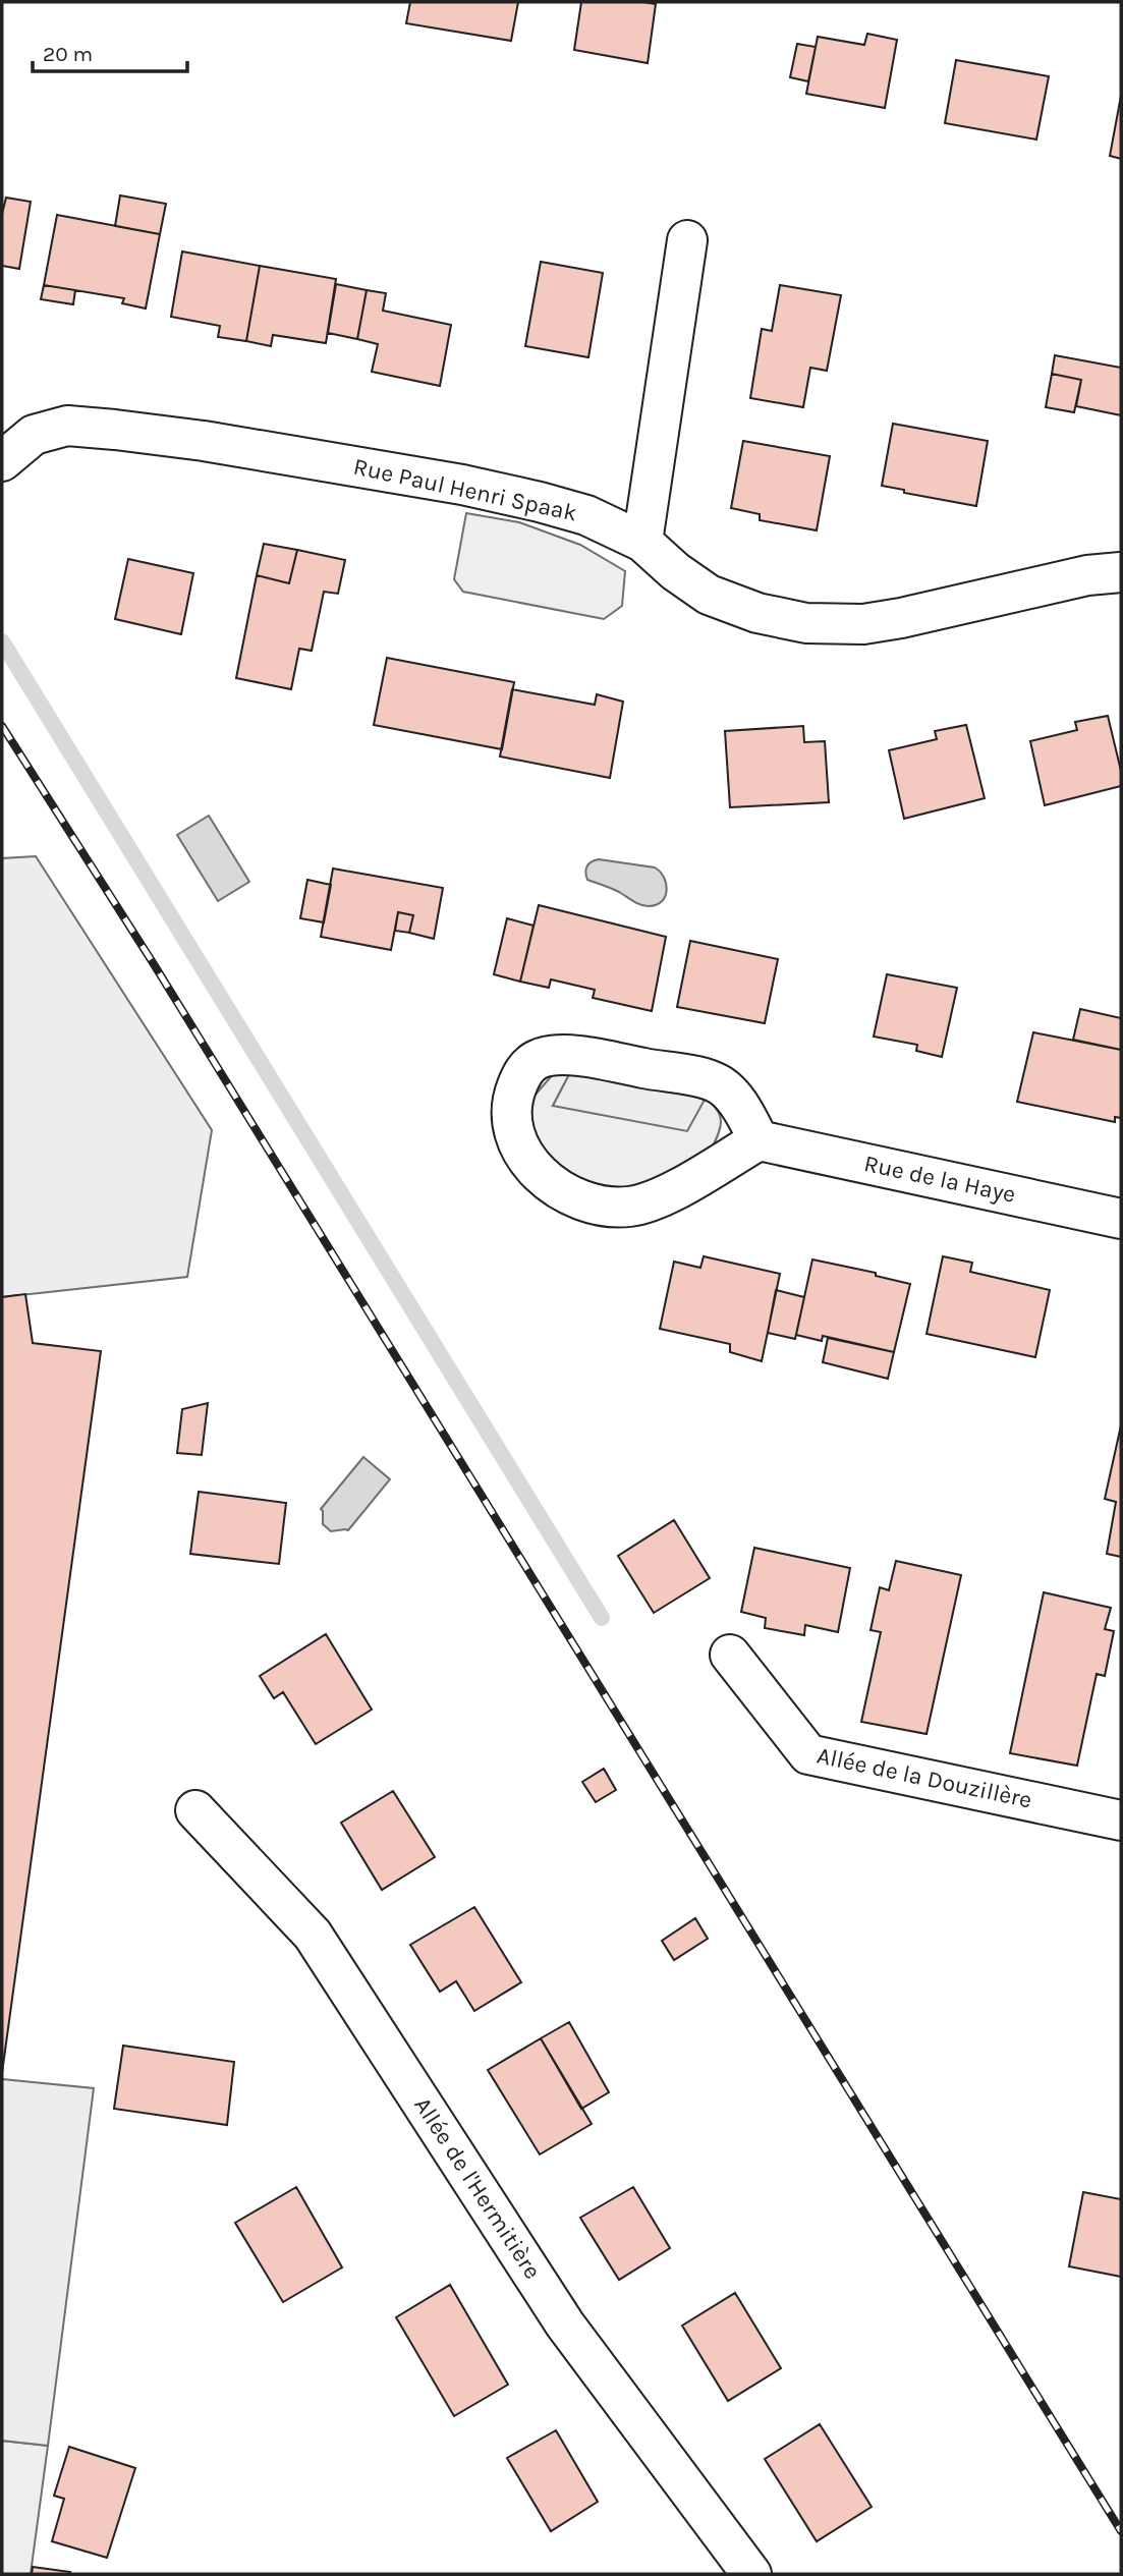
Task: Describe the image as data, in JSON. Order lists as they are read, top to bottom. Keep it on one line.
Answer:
{"streets":{"street":["Rue Paul Henri Spaak","Rue de la Haye","Allée de la Douzillère","Allée de l'Hermitière"]},"scale_bar":"20 m"}
